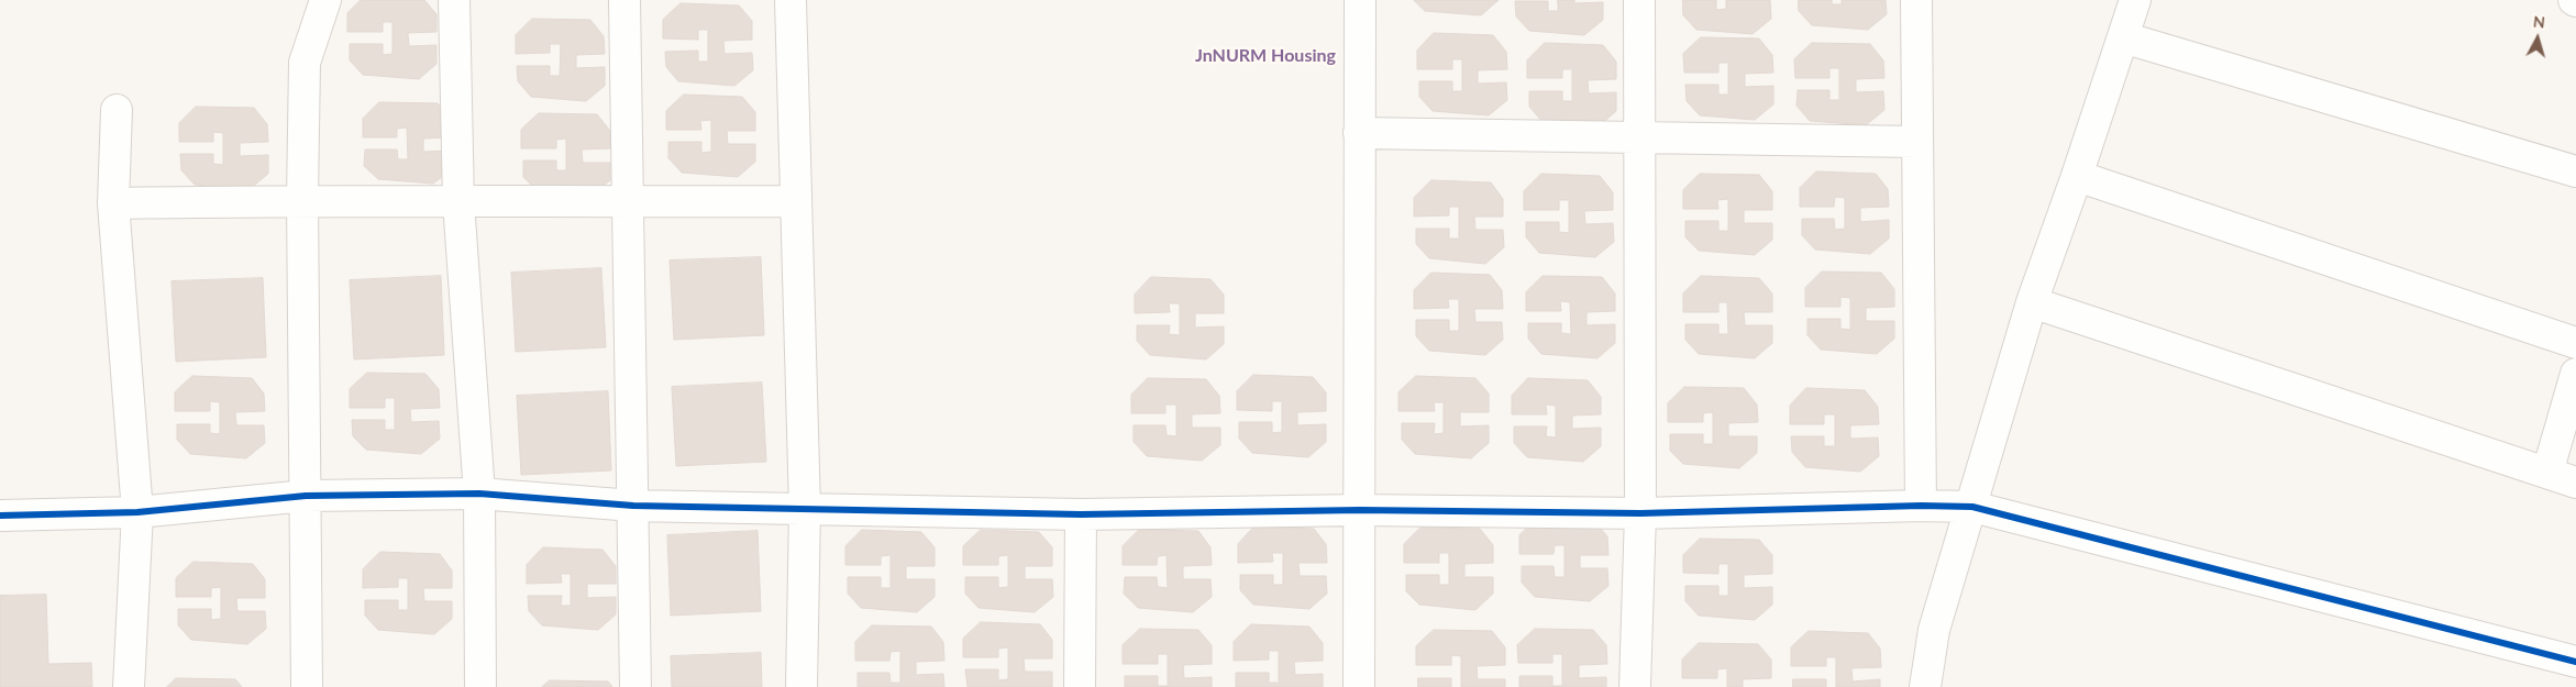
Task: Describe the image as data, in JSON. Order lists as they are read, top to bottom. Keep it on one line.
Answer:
{"districts":["JnNURM Housing"],"north":"top"}
